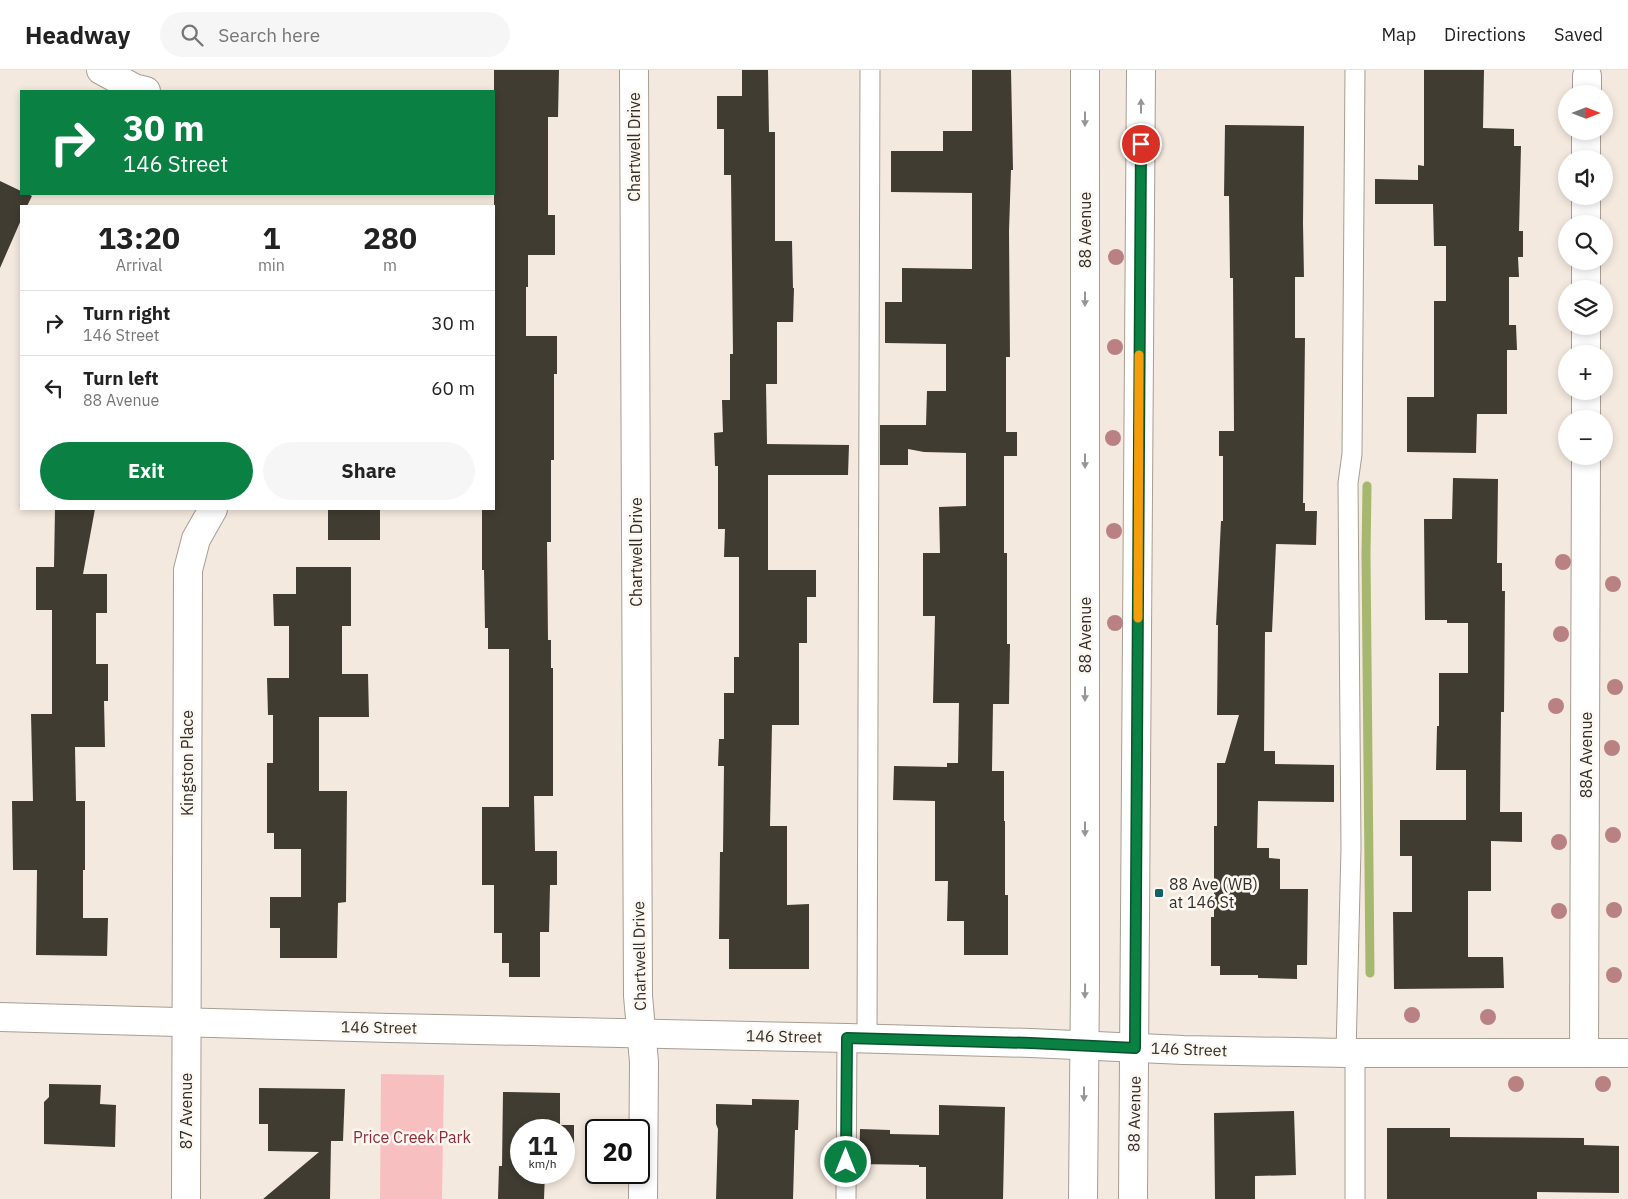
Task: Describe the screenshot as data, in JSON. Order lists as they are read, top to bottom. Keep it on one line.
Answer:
{"streets":{"street":["Chartwell Drive","88 Avenue","88A Avenue","Kingston Place","146 Street","87 Avenue"]},"crossings":[["Chartwell Drive","146 Street"],["88 Avenue","146 Street"],["88A Avenue","146 Street"],["Kingston Place","146 Street"],["Kingston Place","87 Avenue"],["146 Street","87 Avenue"]],"parks":["Price Creek Park"],"places":{"transit":["88 Ave (WB) at 146 St"]},"north":"right","page":{"header":"Headway","search":"Search here","nav":["Map","Directions","Saved"],"map_buttons":["+","−"],"turn":["30 m","146 Street"],"eta":["13:20","Arrival","1","min","280","m"],"list":[{"name":"Turn right","note":"146 Street","value":"30 m"},{"name":"Turn left","note":"88 Avenue","value":"60 m"}],"buttons":["Exit","Share"],"speed":"11 km/h","limit":"20"}}
